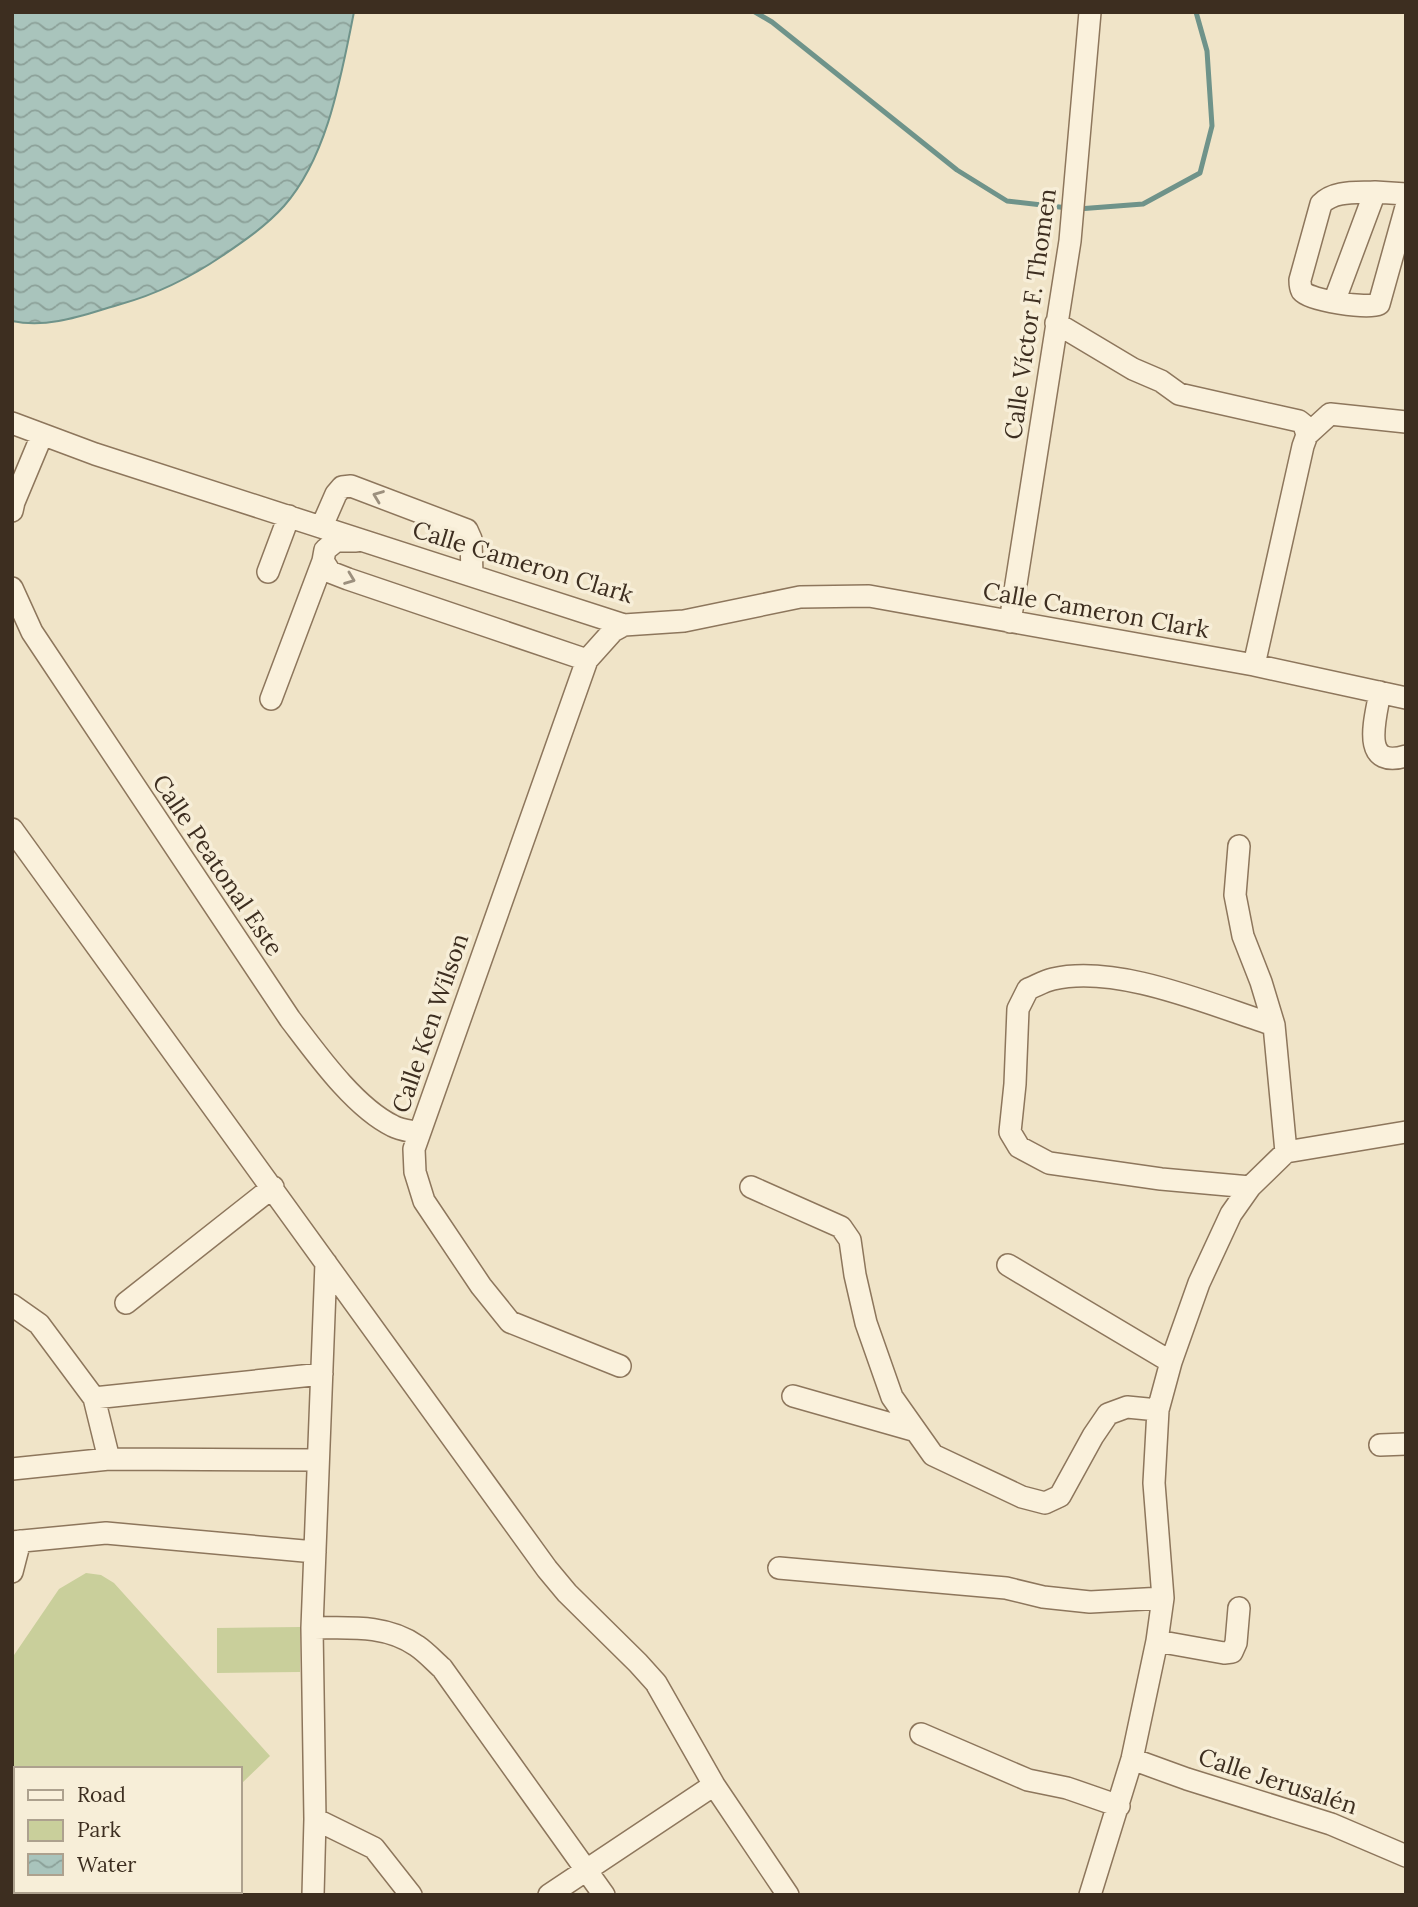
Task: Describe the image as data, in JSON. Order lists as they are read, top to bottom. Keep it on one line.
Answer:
{"streets":{"street":["Calle Víctor F. Thomen","Calle Cameron Clark","Calle Peatonal Este","Calle Ken Wilson","Calle Jerusalén"]},"crossings":[["Calle Víctor F. Thomen","Calle Cameron Clark"],["Calle Cameron Clark","Calle Ken Wilson"],["Calle Peatonal Este","Calle Ken Wilson"]],"legend":["Road","Park","Water"]}
